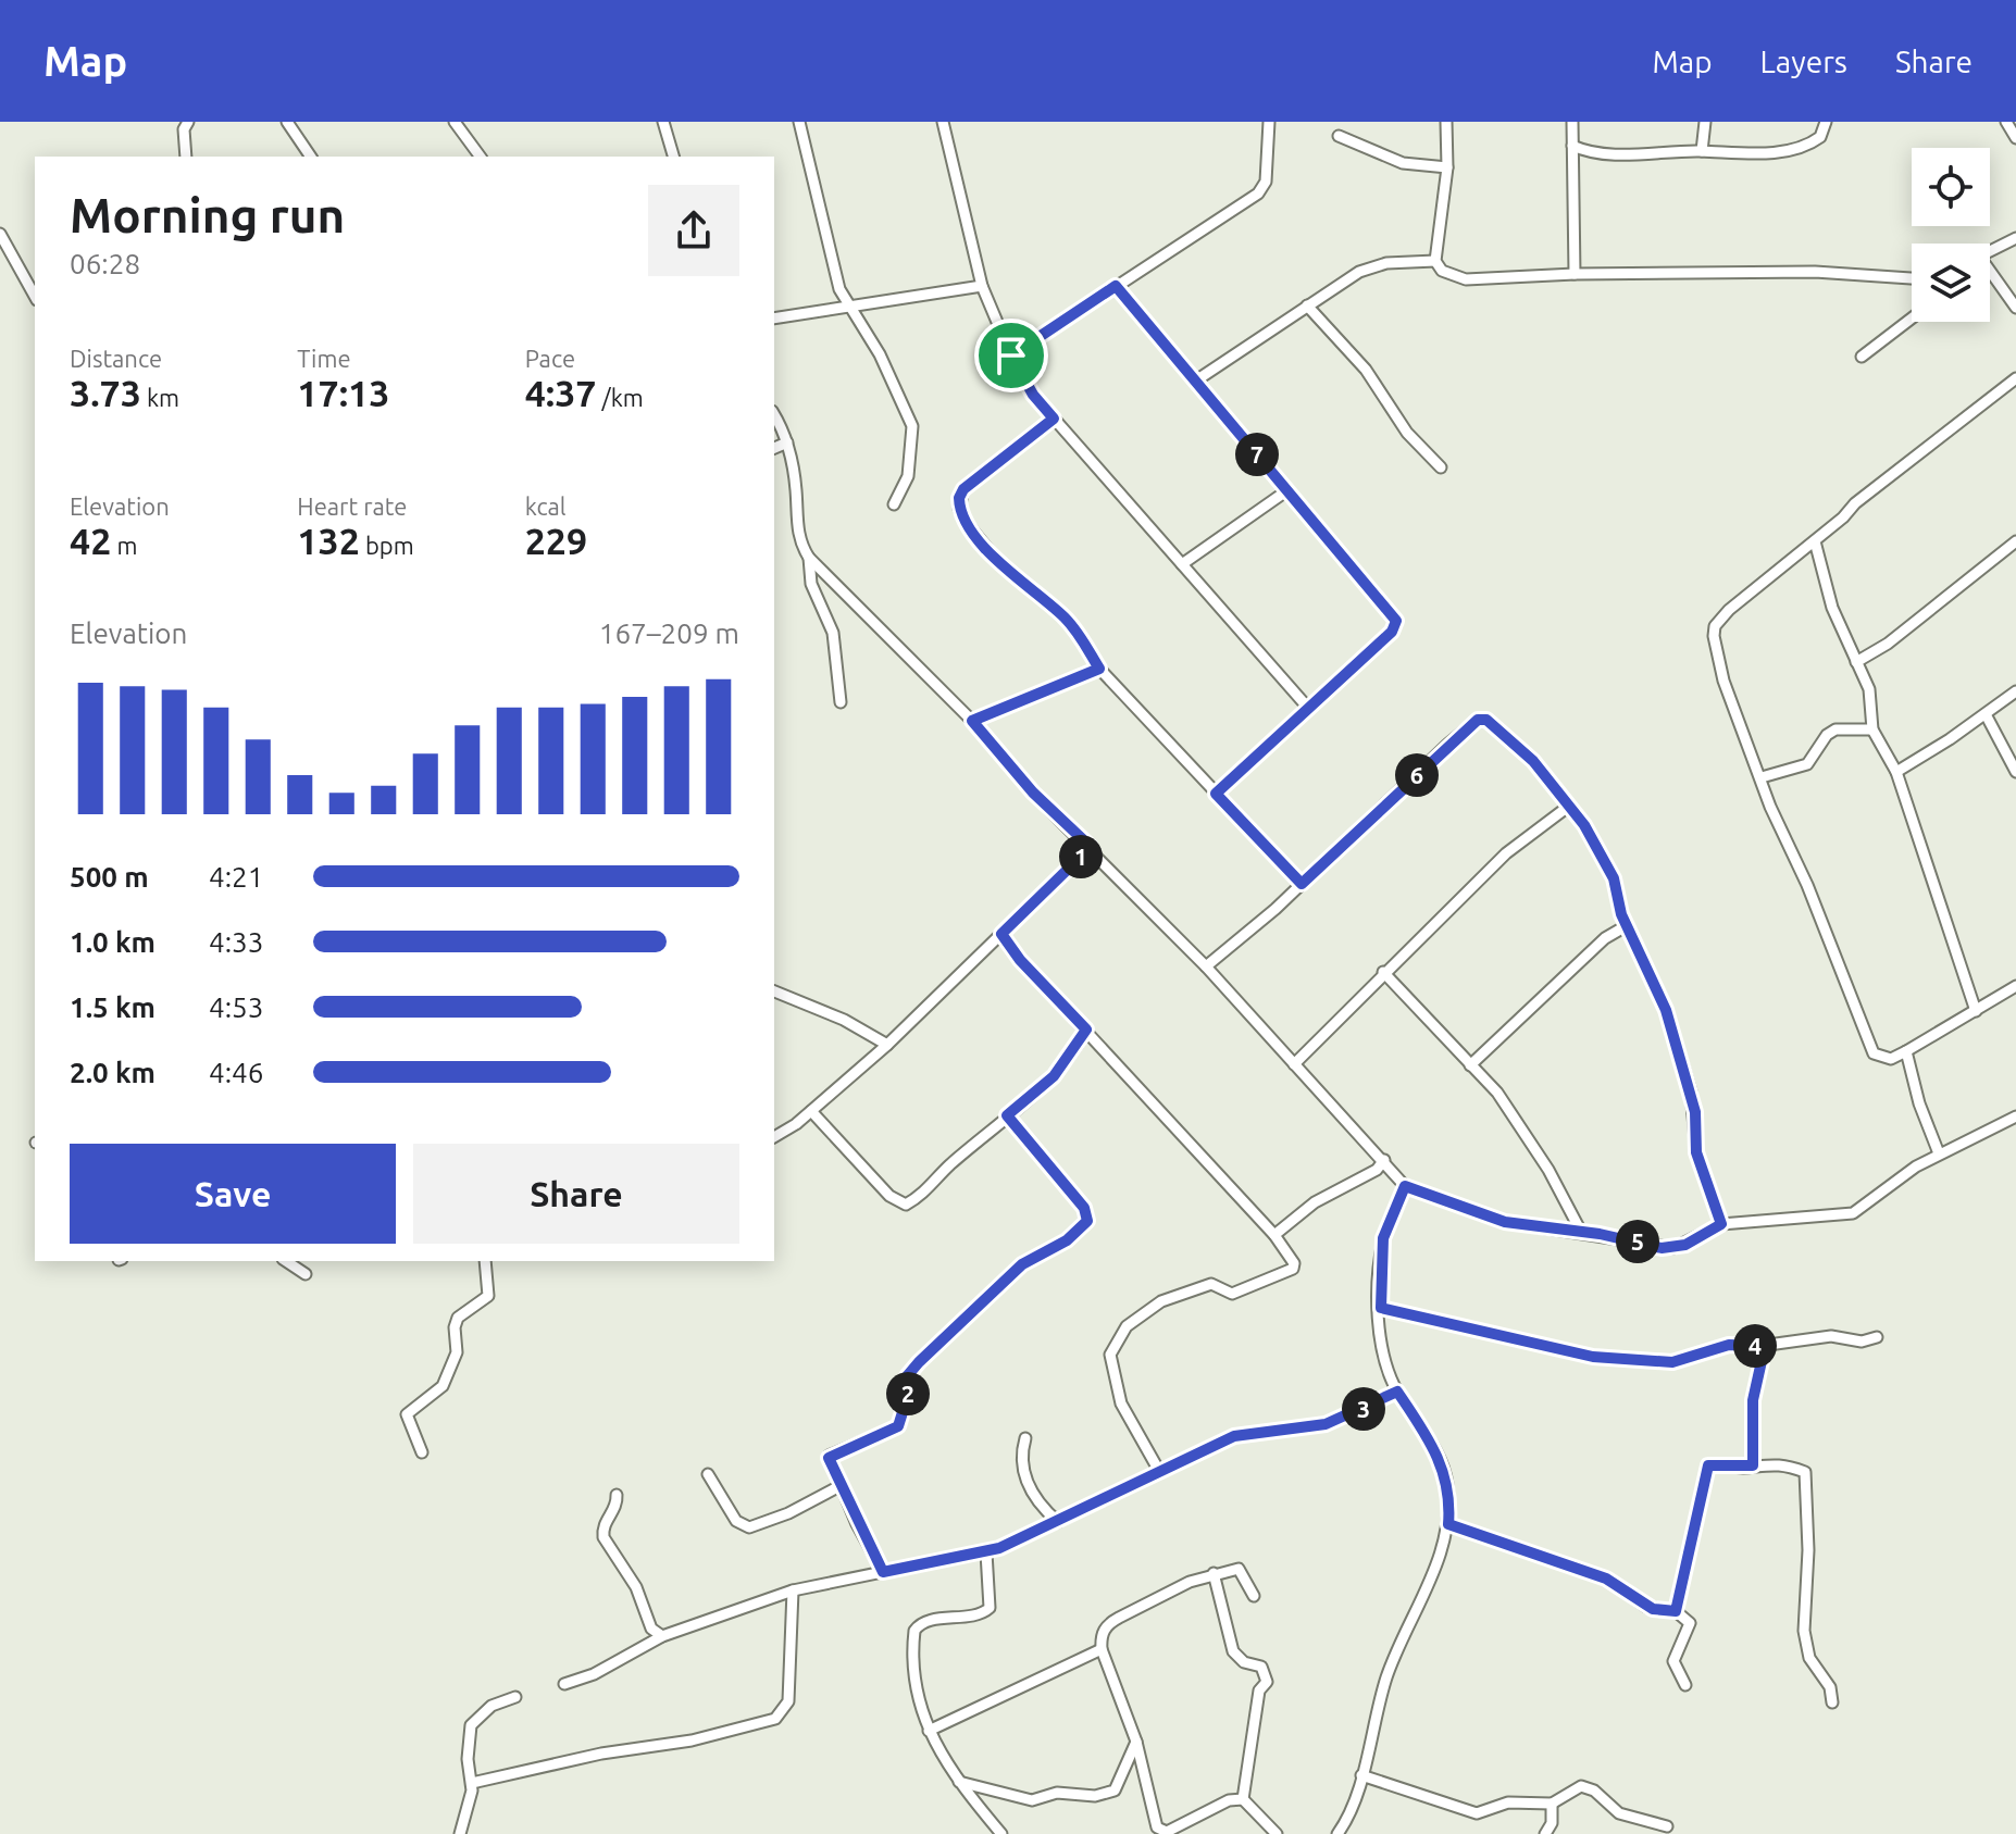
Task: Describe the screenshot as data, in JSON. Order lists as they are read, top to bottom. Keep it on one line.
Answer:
{"page":{"header":"Map","nav":["Map","Layers","Share"],"heading":["Morning run","06:28"],"stats":[["Distance","3.73 km"],["Time","17:13"],["Pace","4:37 /km"],["Elevation","42 m"],["Heart rate","132 bpm"],["kcal","229"]],"pins":["7","6","1","5","4","2","3"],"chart":["Elevation","167–209 m"],"list":[{"name":"500 m","note":"4:21"},{"name":"1.0 km","note":"4:33"},{"name":"1.5 km","note":"4:53"},{"name":"2.0 km","note":"4:46"}],"buttons":["Save","Share"]}}
